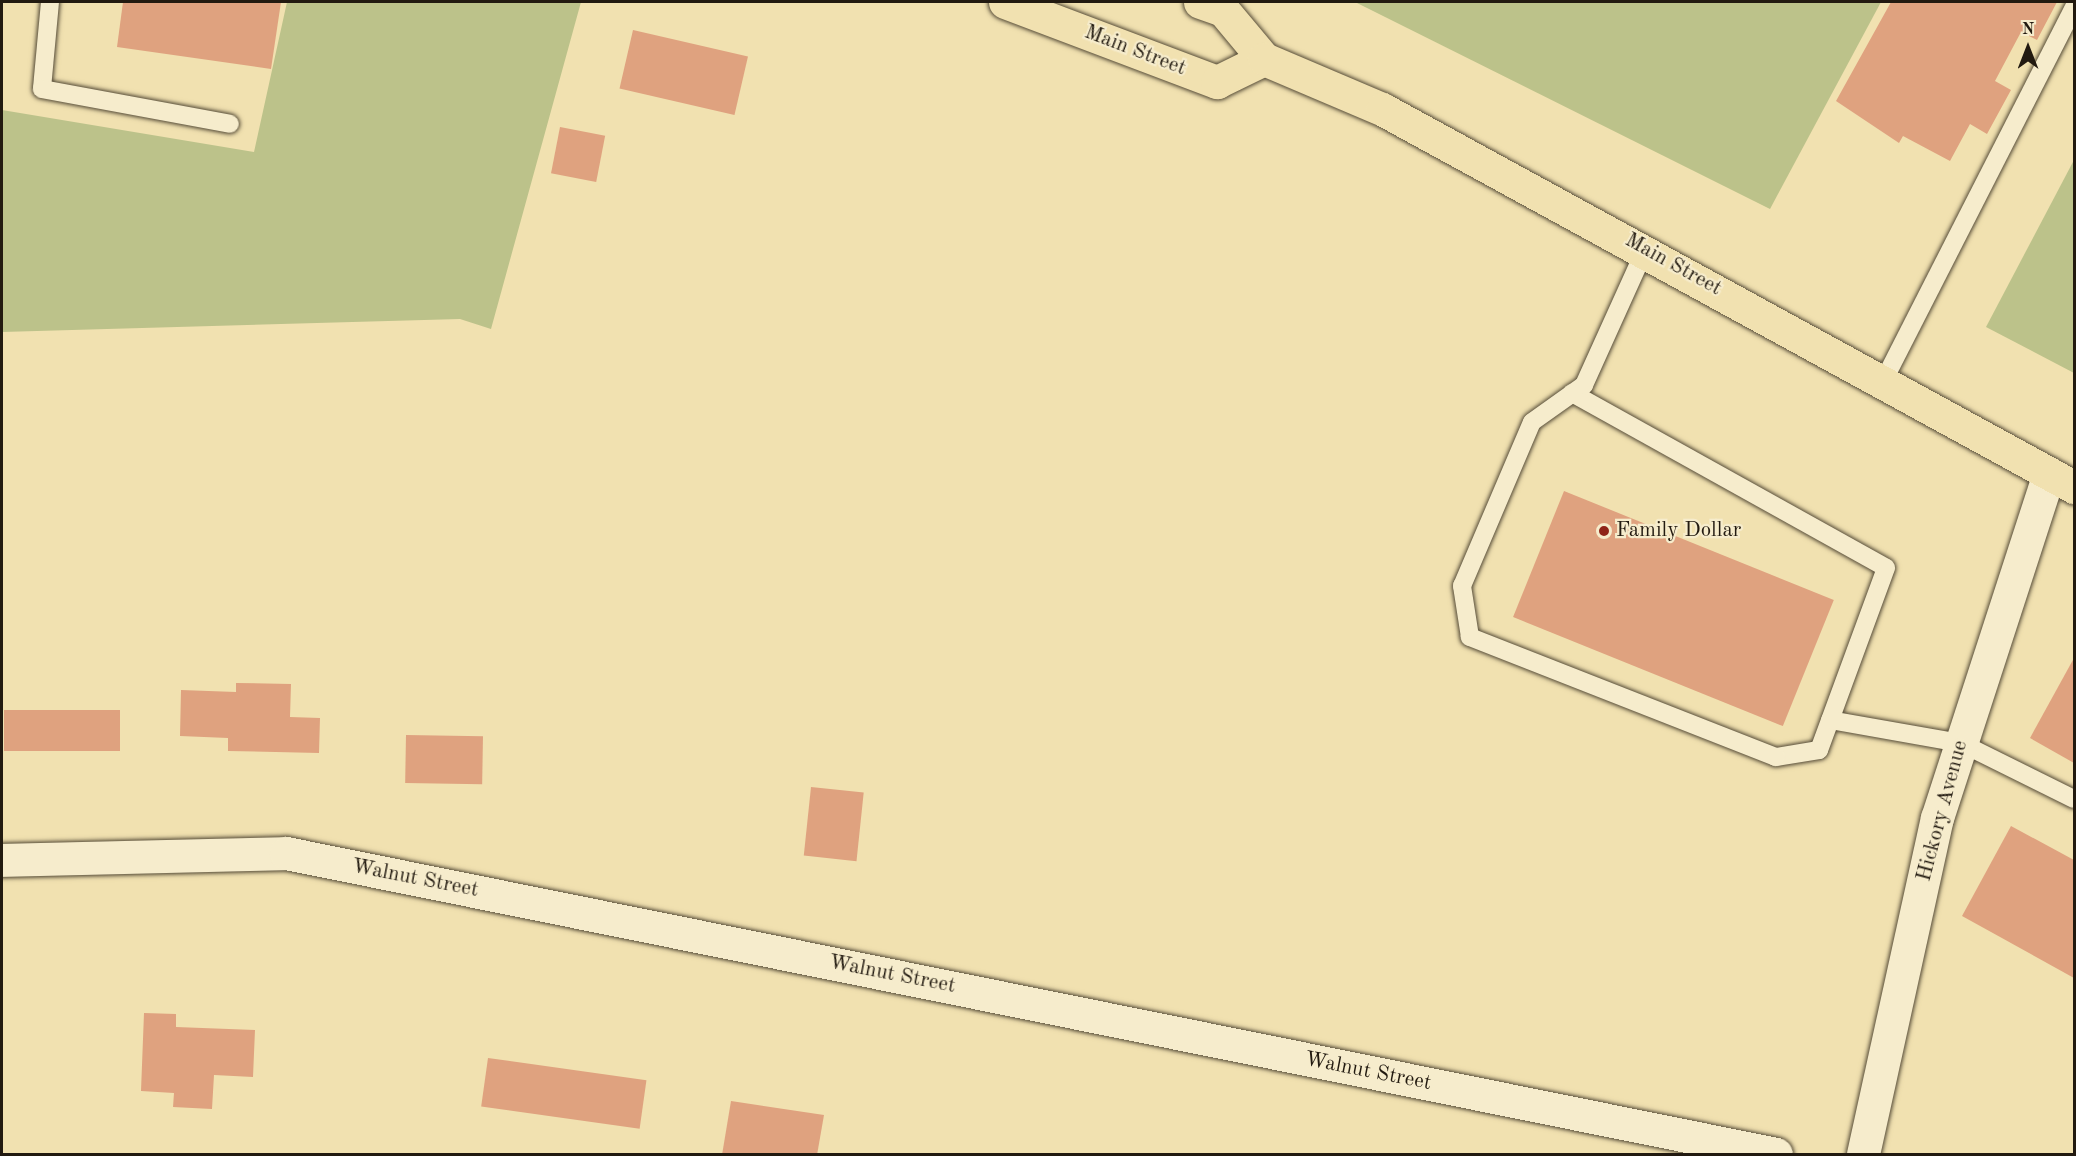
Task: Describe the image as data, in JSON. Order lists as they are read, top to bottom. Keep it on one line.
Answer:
{"streets":{"main road":["Main Street"],"street":["Hickory Avenue","Walnut Street"]},"crossings":[["Main Street","Hickory Avenue"]],"places":["Family Dollar"],"north":"top"}
